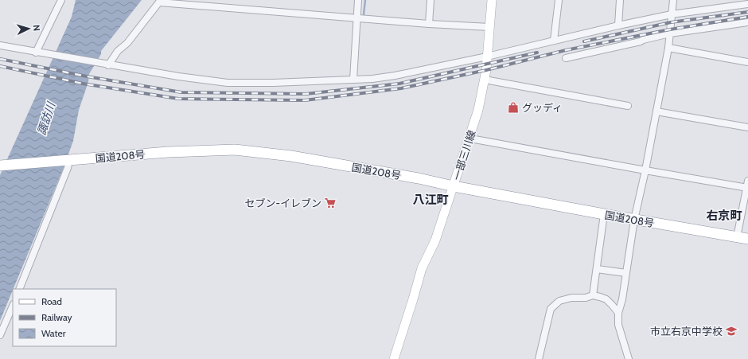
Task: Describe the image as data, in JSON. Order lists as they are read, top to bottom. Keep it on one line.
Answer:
{"streets":{"highway":["国道208号"],"main road":["一部三川線"]},"crossings":[["一部三川線","国道208号"]],"districts":["八江町","右京町"],"water":["諏訪川"],"places":{"shop":["グッディ"],"supermarket":["セブン-イレブン"],"school or university":["市立右京中学校"]},"legend":["Road","Railway","Water"],"north":"right"}
